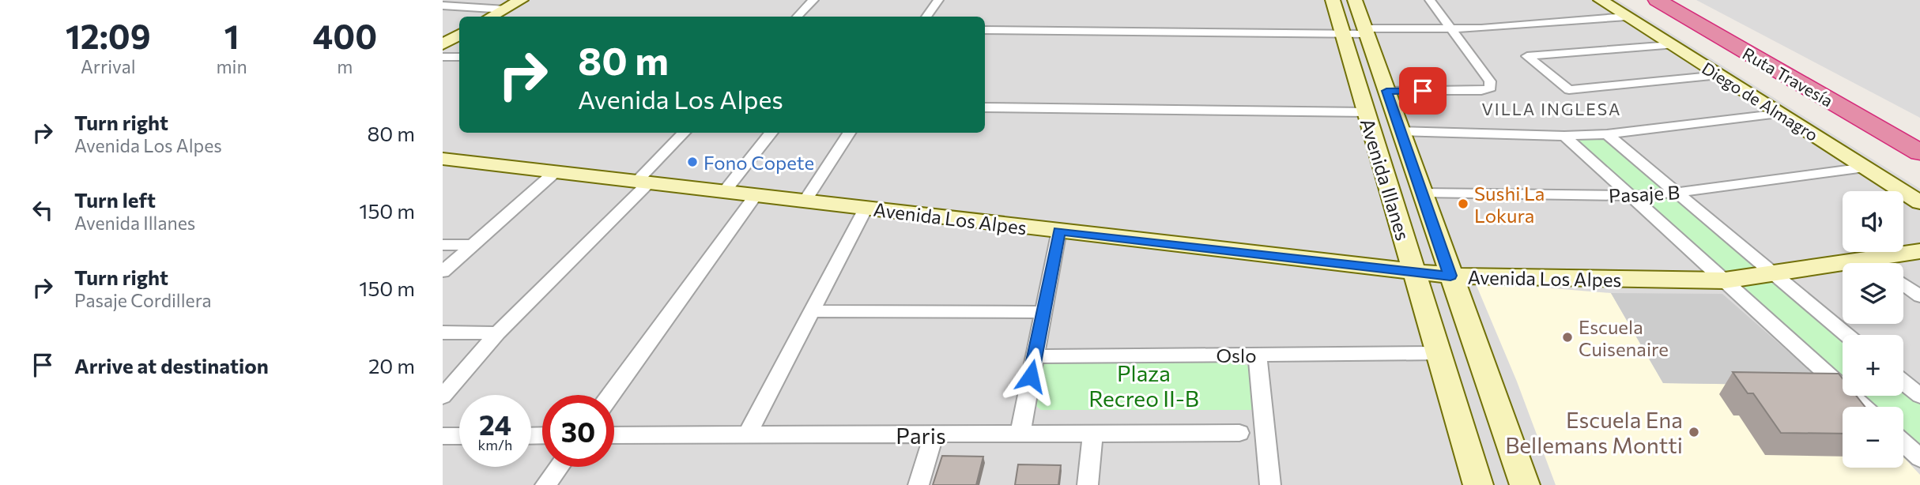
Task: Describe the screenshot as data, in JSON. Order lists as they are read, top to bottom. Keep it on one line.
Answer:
{"streets":{"highway":["Ruta Travesía"],"main road":["Diego de Almagro","Avenida Illanes","Avenida Los Alpes"],"street":["Pasaje B","Oslo","Paris"]},"crossings":[["Diego de Almagro","Pasaje B"],["Avenida Illanes","Pasaje B"],["Avenida Illanes","Avenida Los Alpes"],["Avenida Illanes","Oslo"]],"districts":["VILLA INGLESA"],"parks":["Plaza Recreo II-B"],"places":["Fono Copete","Sushi La Lokura","Escuela Cuisenaire","Escuela Ena Bellemans Montti"],"page":{"eta":["12:09","Arrival","1","min","400","m"],"turn":["80 m","Avenida Los Alpes"],"list":[{"name":"Turn right","note":"Avenida Los Alpes","value":"80 m"},{"name":"Turn left","note":"Avenida Illanes","value":"150 m"},{"name":"Turn right","note":"Pasaje Cordillera","value":"150 m"},{"name":"Arrive at destination","value":"20 m"}],"map_buttons":["+","−"],"speed":"24 km/h","limit":"30"}}
